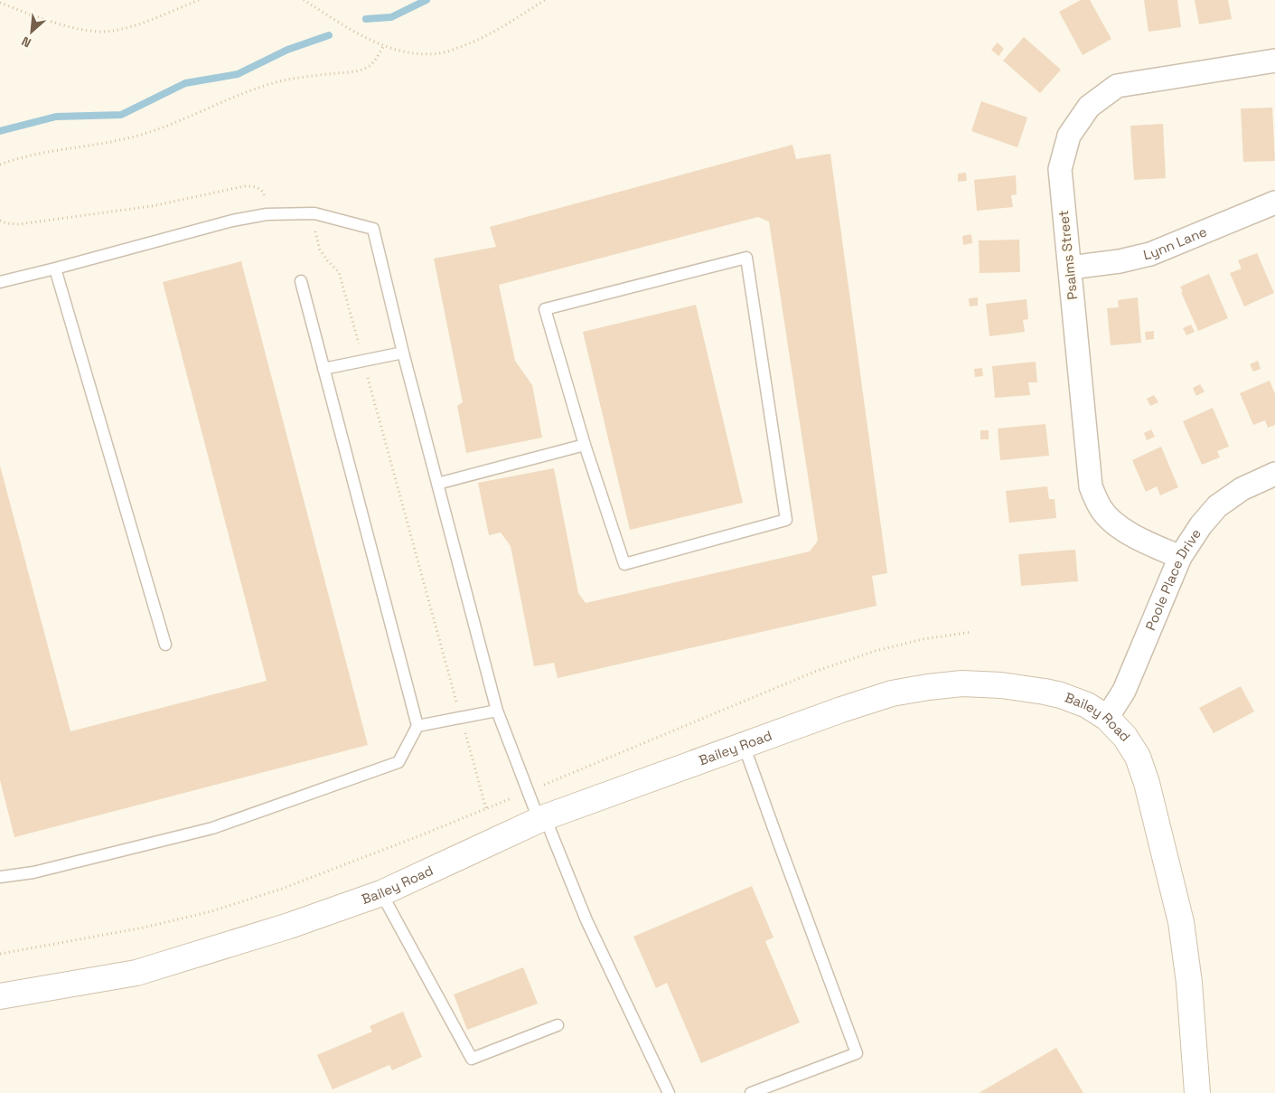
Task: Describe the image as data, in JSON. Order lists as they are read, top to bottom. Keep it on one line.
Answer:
{"streets":{"street":["Lynn Lane","Psalms Street","Poole Place Drive","Bailey Road"]},"crossings":[["Lynn Lane","Psalms Street"],["Psalms Street","Poole Place Drive"],["Poole Place Drive","Bailey Road"]],"north":"bottom left"}
